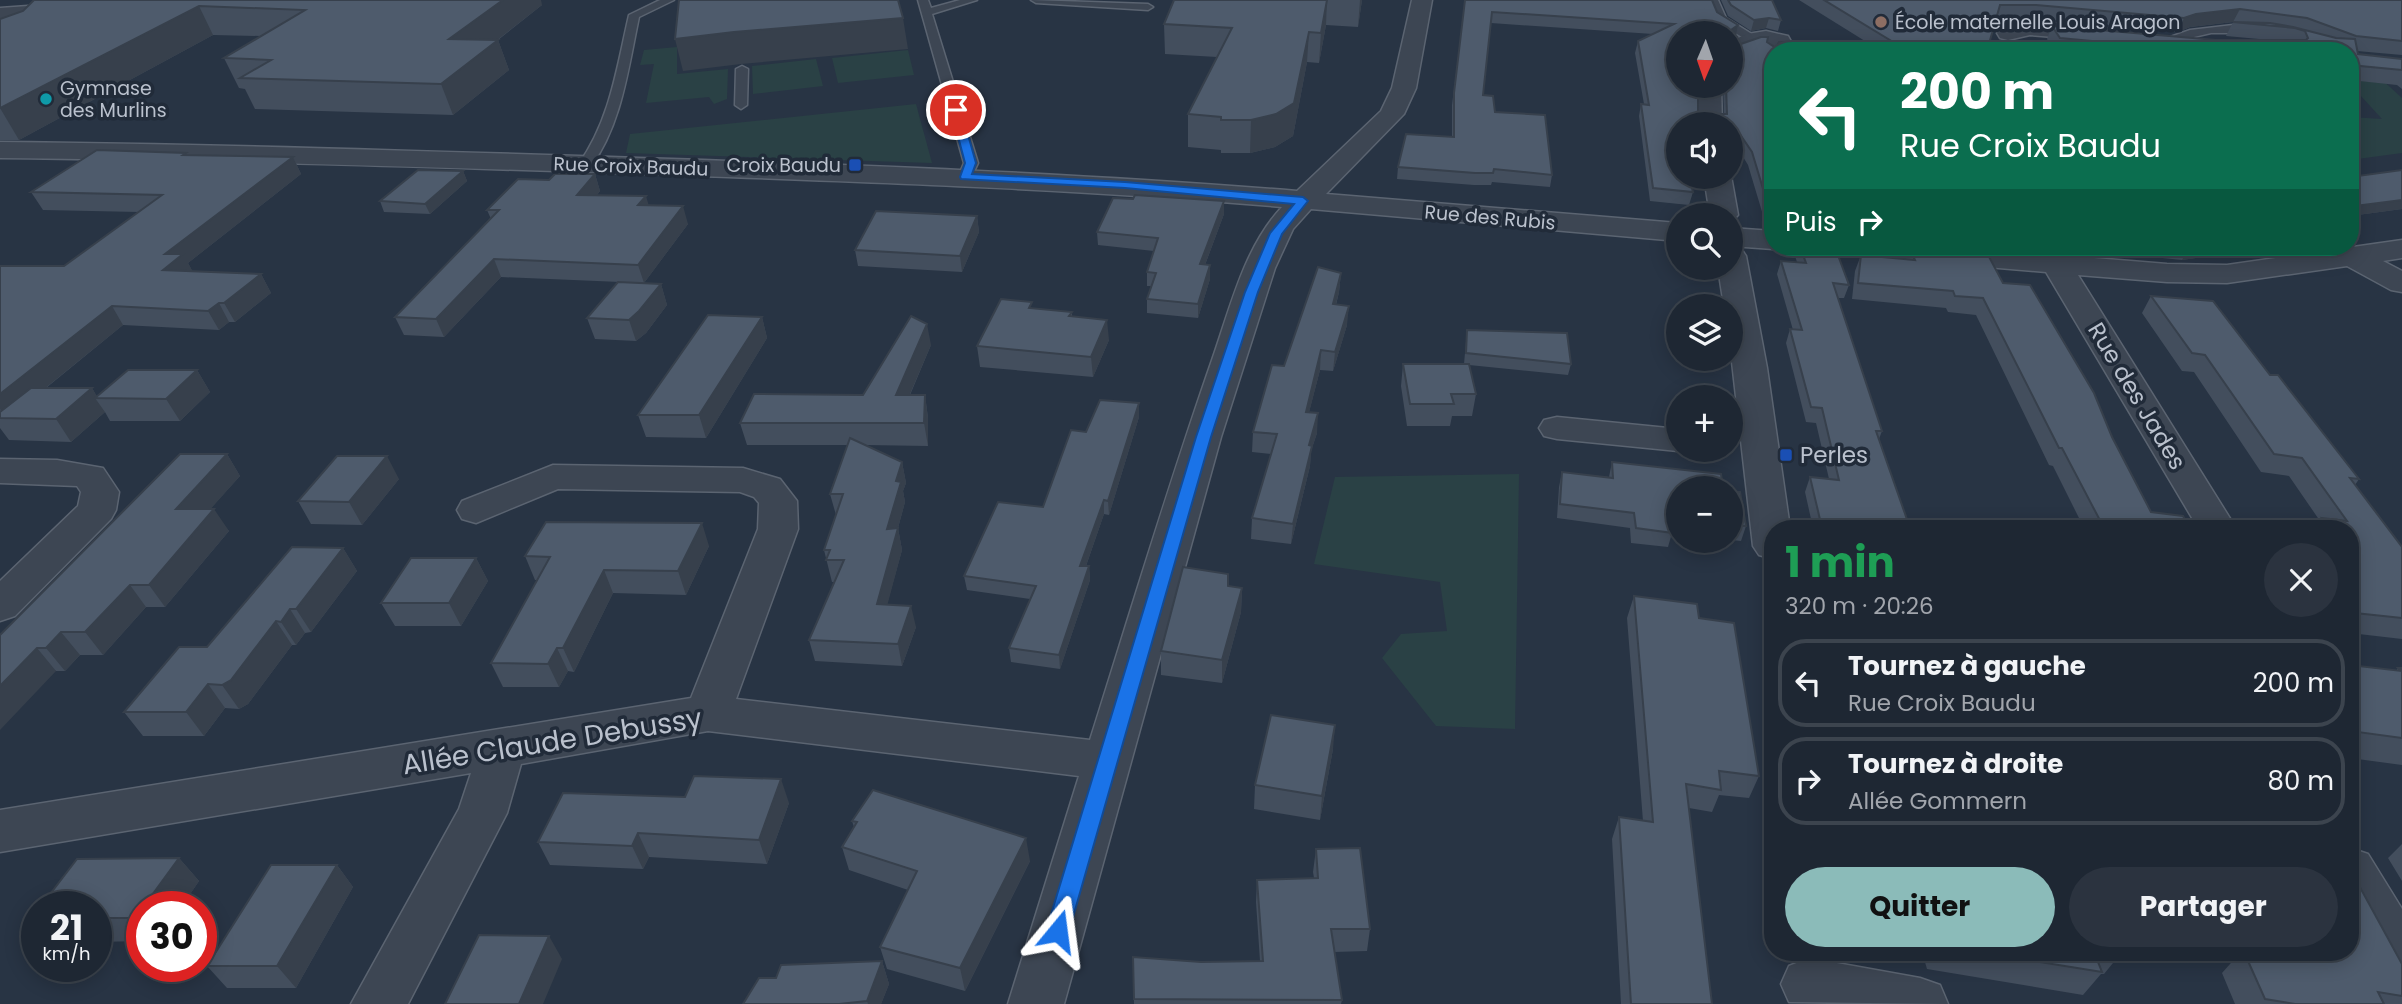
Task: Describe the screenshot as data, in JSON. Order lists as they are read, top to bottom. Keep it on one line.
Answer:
{"streets":{"street":["Rue Croix Baudu","Rue des Rubis","Rue des Jades","Allée Claude Debussy"]},"crossings":[["Rue Croix Baudu","Rue des Rubis"]],"places":{"other":["École maternelle Louis Aragon","Gymnase des Murlins"],"transit":["Croix Baudu","Perles"]},"north":"bottom","page":{"map_buttons":["+","−"],"turn":["200 m","Rue Croix Baudu"],"then":"Puis","heading":["1 min","320 m · 20:26"],"list":[{"name":"Tournez à gauche","note":"Rue Croix Baudu","value":"200 m"},{"name":"Tournez à droite","note":"Allée Gommern","value":"80 m"}],"buttons":["Quitter","Partager"],"speed":"21 km/h","limit":"30"}}
